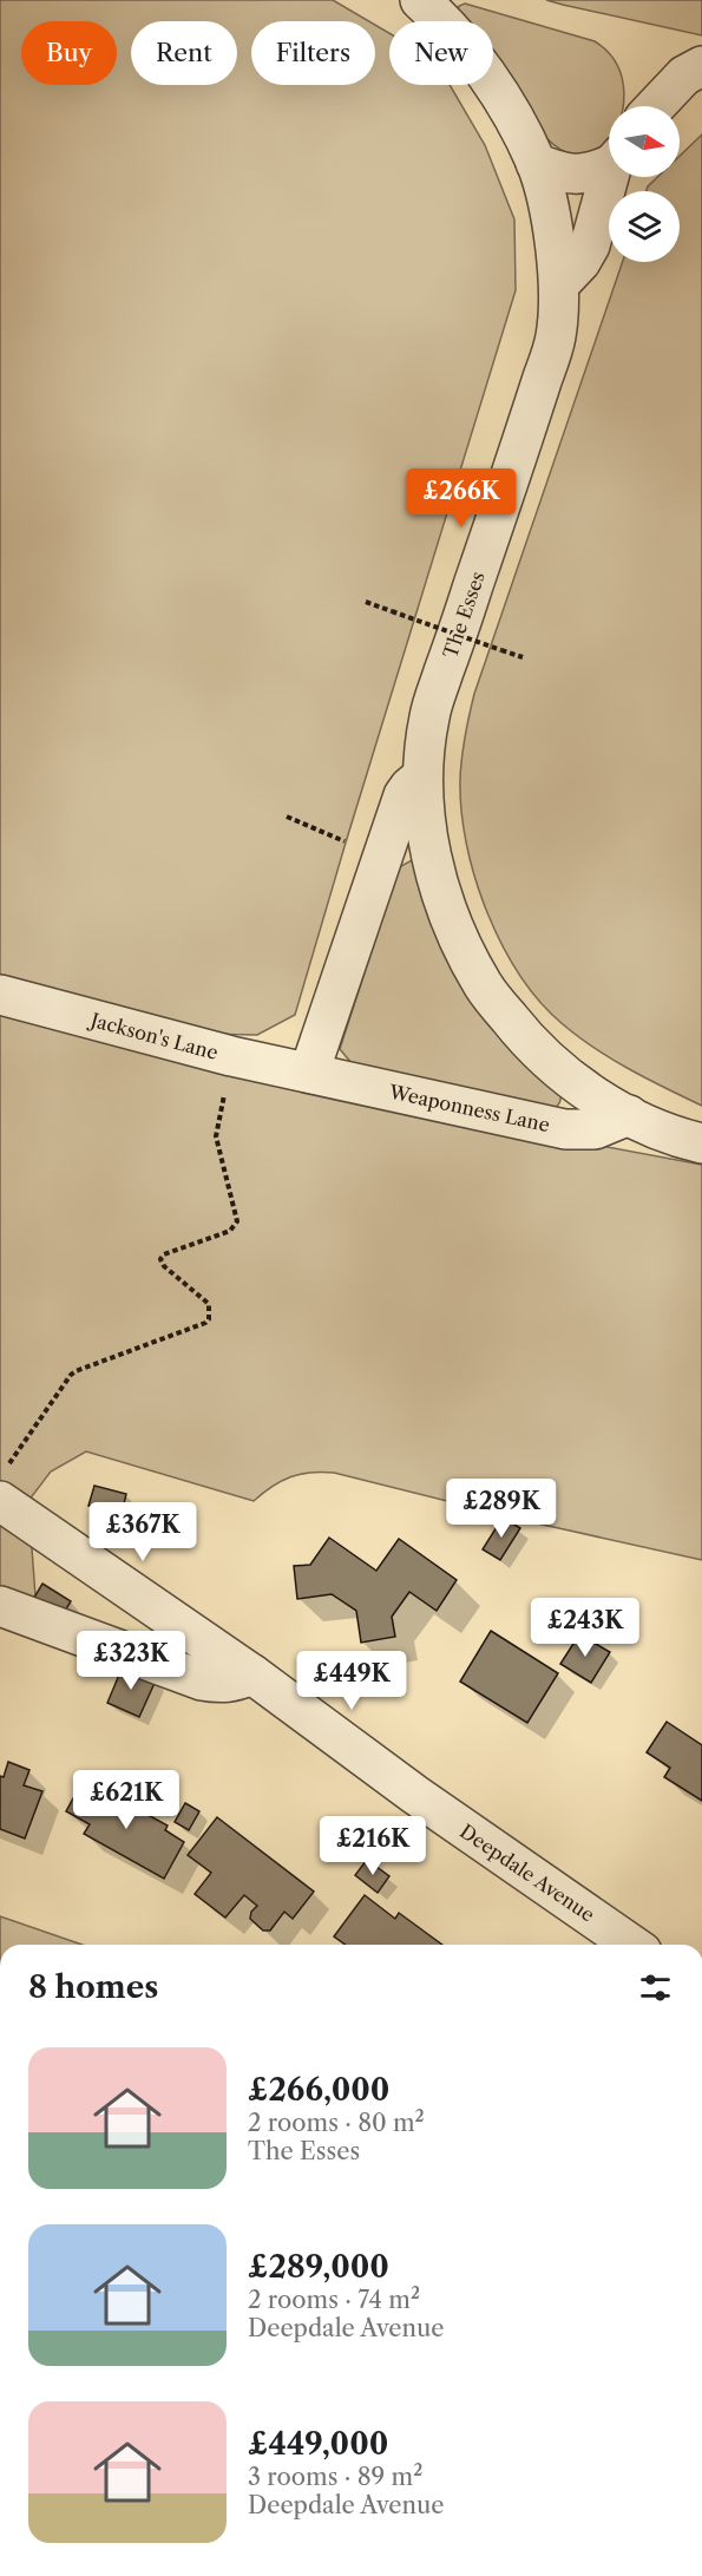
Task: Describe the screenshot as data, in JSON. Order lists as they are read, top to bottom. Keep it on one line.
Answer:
{"streets":{"street":["The Esses","Jackson's Lane","Weaponness Lane","Deepdale Avenue"]},"crossings":[["The Esses","Weaponness Lane"],["Jackson's Lane","Weaponness Lane"]],"north":"right","page":{"chip":["Buy","Rent","Filters","New"],"price":["£266K","£289K","£367K","£243K","£323K","£449K","£621K","£216K"],"heading":"8 homes","list":[{"name":"£266,000","note":"2 rooms · 80 m² · The Esses"},{"name":"£289,000","note":"2 rooms · 74 m² · Deepdale Avenue"},{"name":"£449,000","note":"3 rooms · 89 m² · Deepdale Avenue"}]}}
